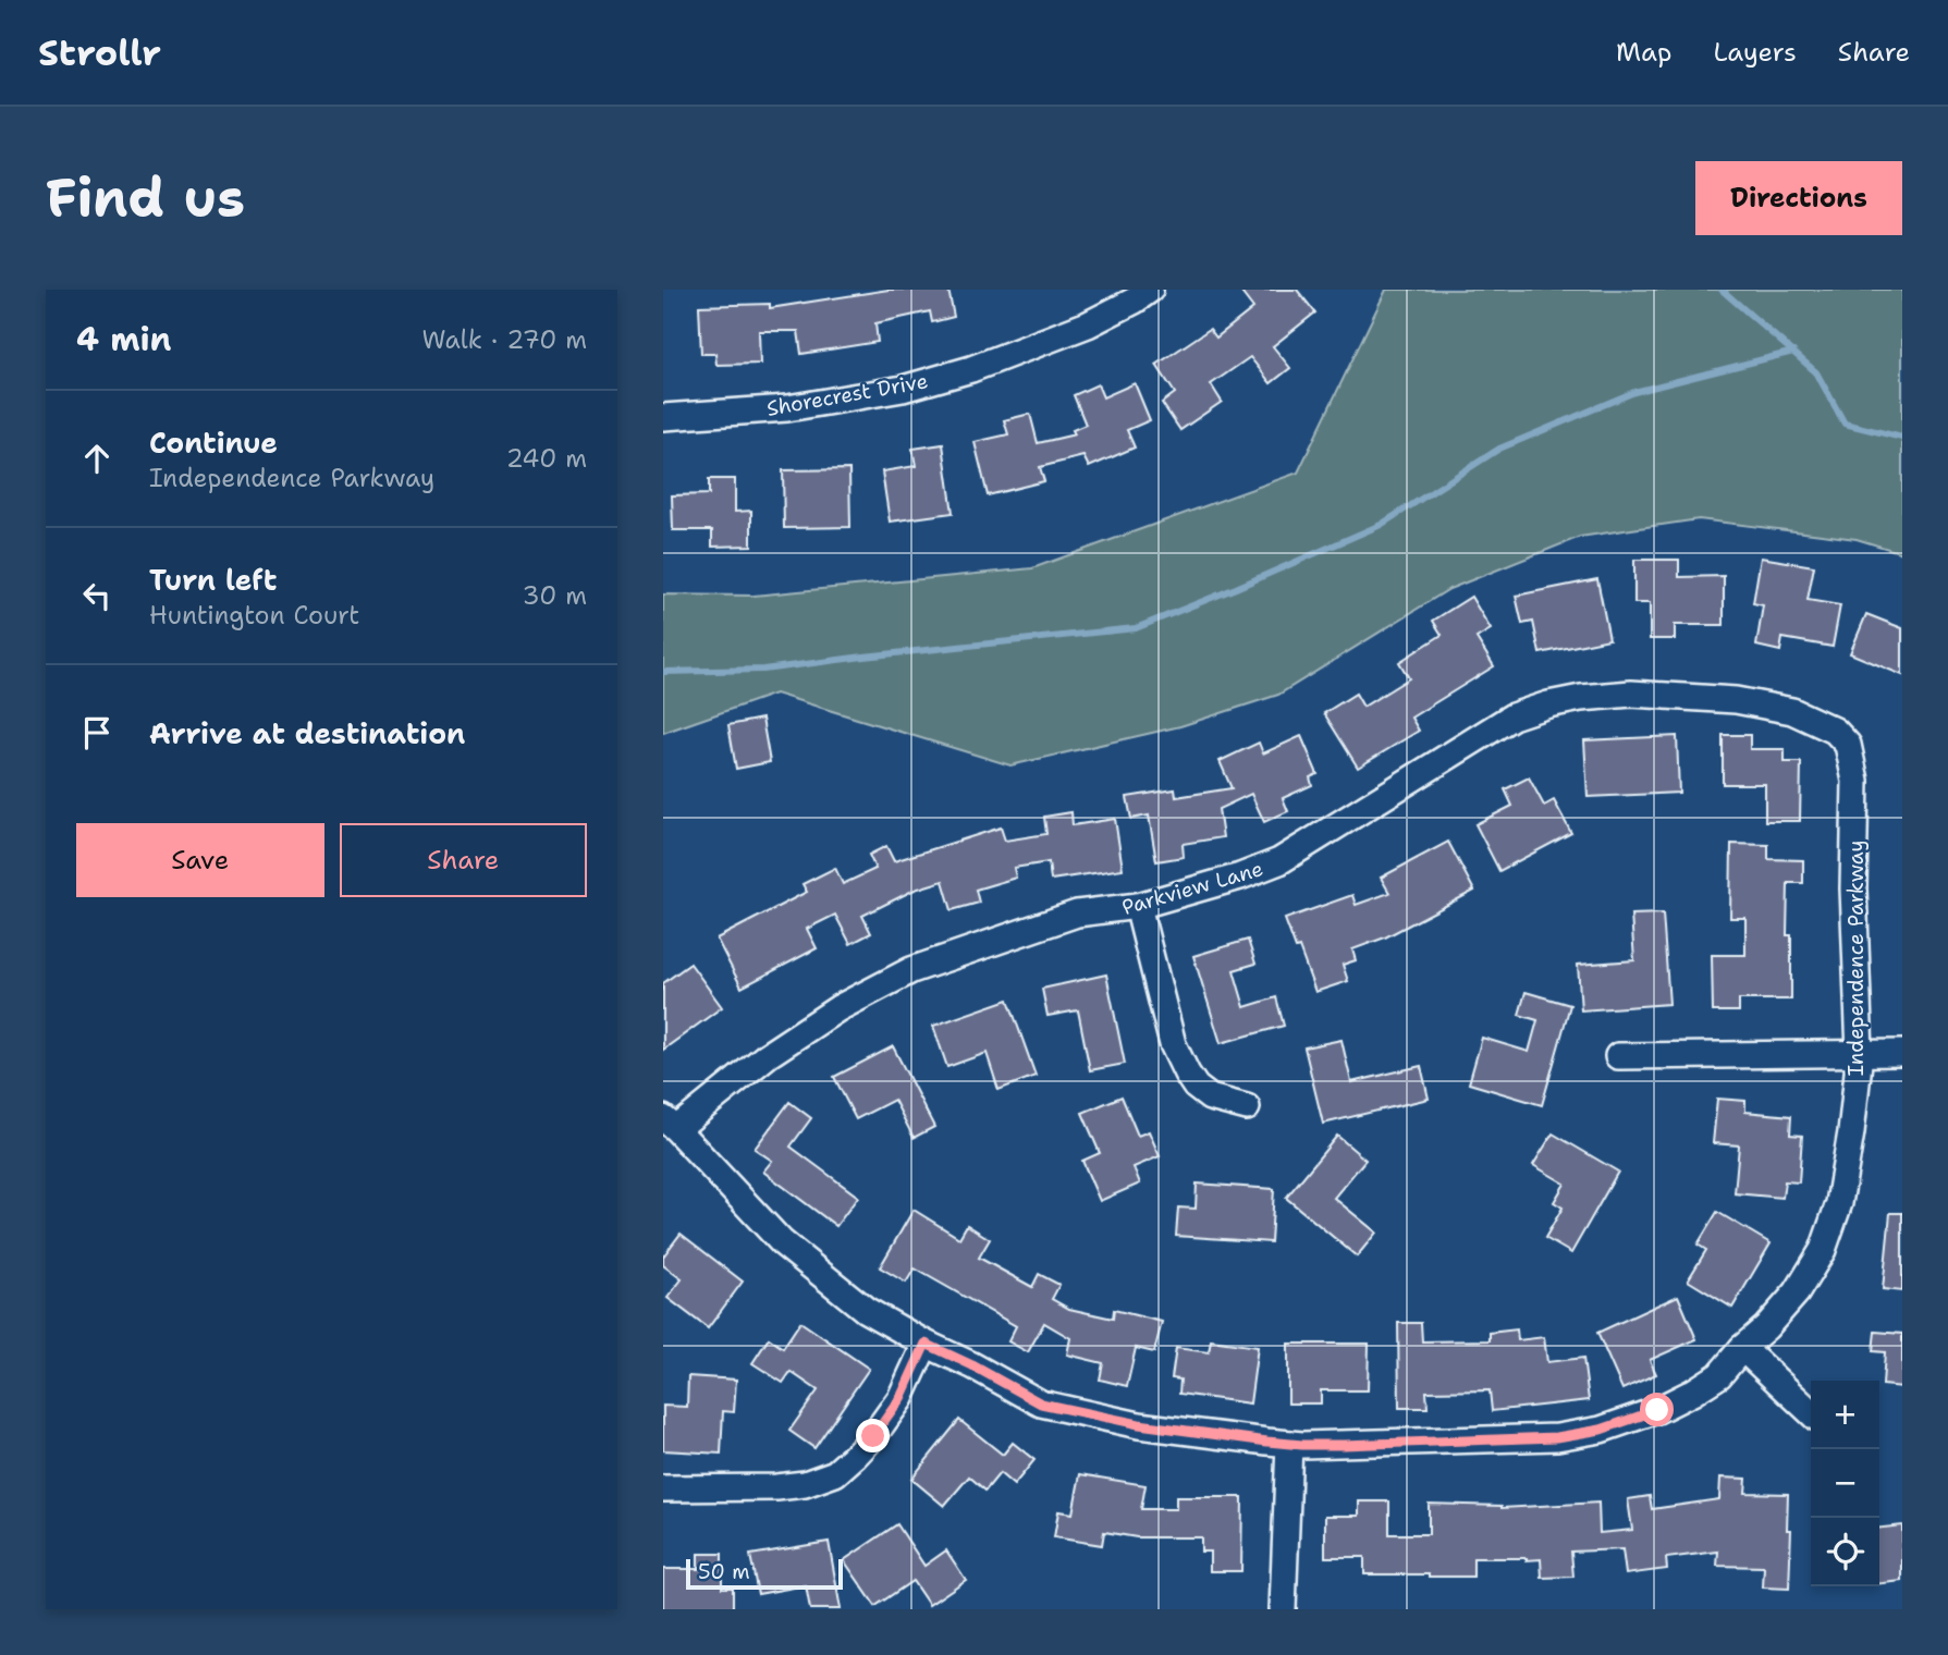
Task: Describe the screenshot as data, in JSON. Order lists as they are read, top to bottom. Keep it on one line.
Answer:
{"streets":{"street":["Shorecrest Drive","Parkview Lane","Independence Parkway"]},"crossings":[["Parkview Lane","Independence Parkway"]],"scale_bar":"50 m","page":{"header":"Strollr","nav":["Map","Layers","Share"],"buttons":["Directions",["Save","Share"]],"title":"Find us","heading":["4 min","Walk · 270 m"],"list":[["Continue","Independence Parkway","240 m"],["Turn left","Huntington Court","30 m"],"Arrive at destination"],"map_buttons":["+","−"],"scale":"50 m"}}
